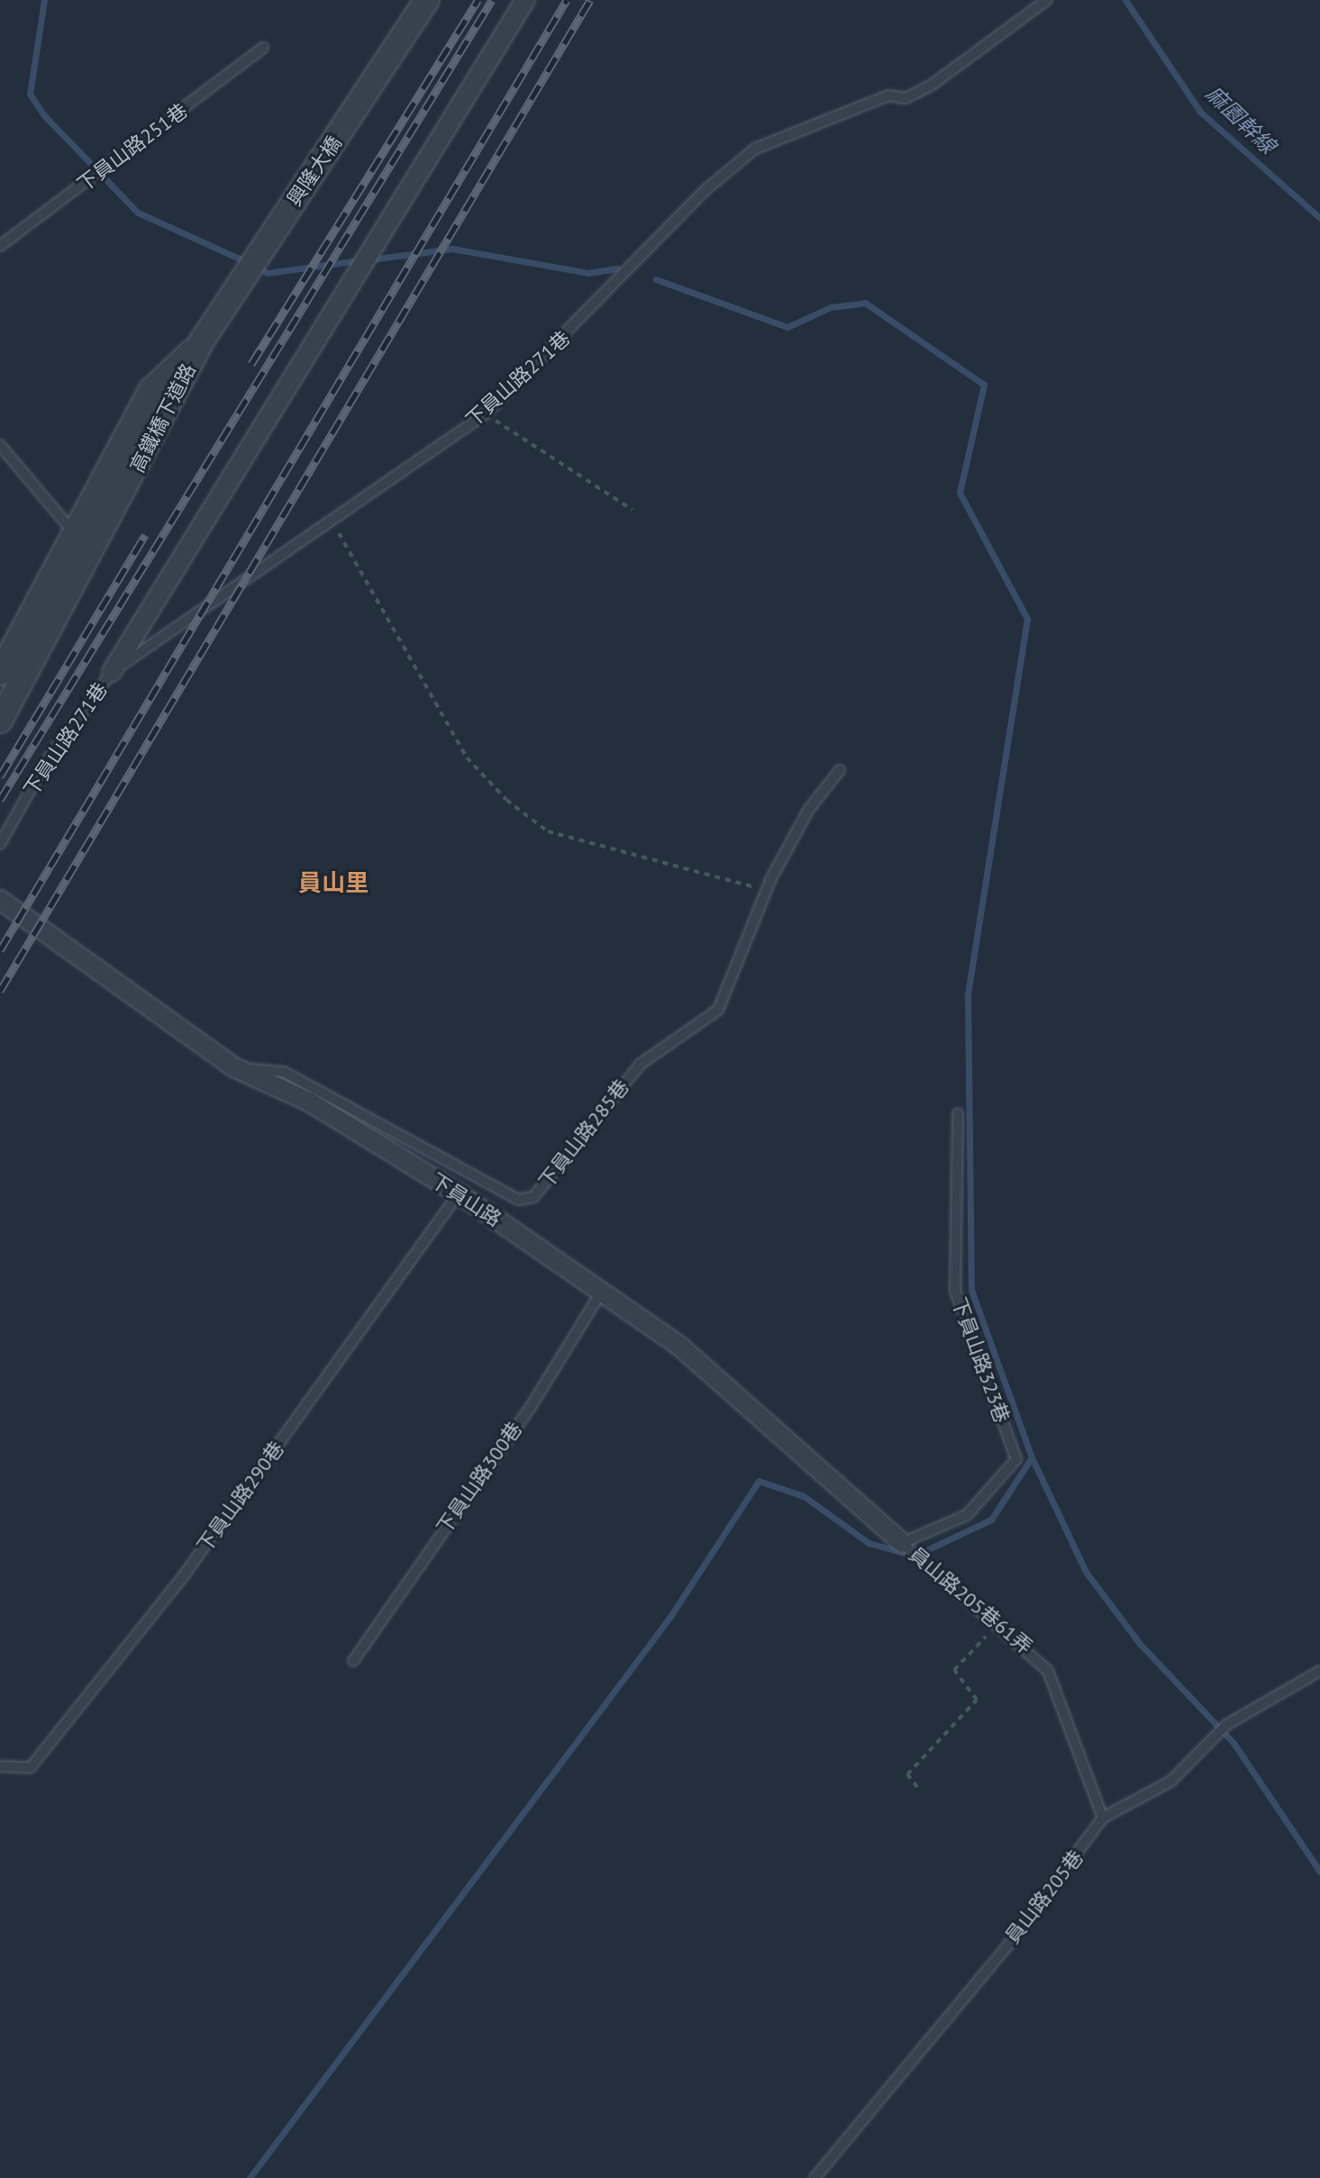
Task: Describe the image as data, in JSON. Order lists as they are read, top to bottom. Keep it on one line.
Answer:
{"streets":{"street":["興隆大橋","高鐵橋下道路","下員山路"],"lane":["下員山路251巷","下員山路271巷","下員山路285巷","下員山路323巷","下員山路300巷","下員山路290巷","員山路205巷61弄","員山路205巷"]},"crossings":[["興隆大橋","高鐵橋下道路"],["下員山路285巷","下員山路"],["下員山路","下員山路323巷"],["下員山路","下員山路300巷"],["下員山路","下員山路290巷"],["下員山路","員山路205巷61弄"],["下員山路323巷","員山路205巷61弄"],["員山路205巷61弄","員山路205巷"]],"districts":["員山里"],"water":["麻園幹線"]}
